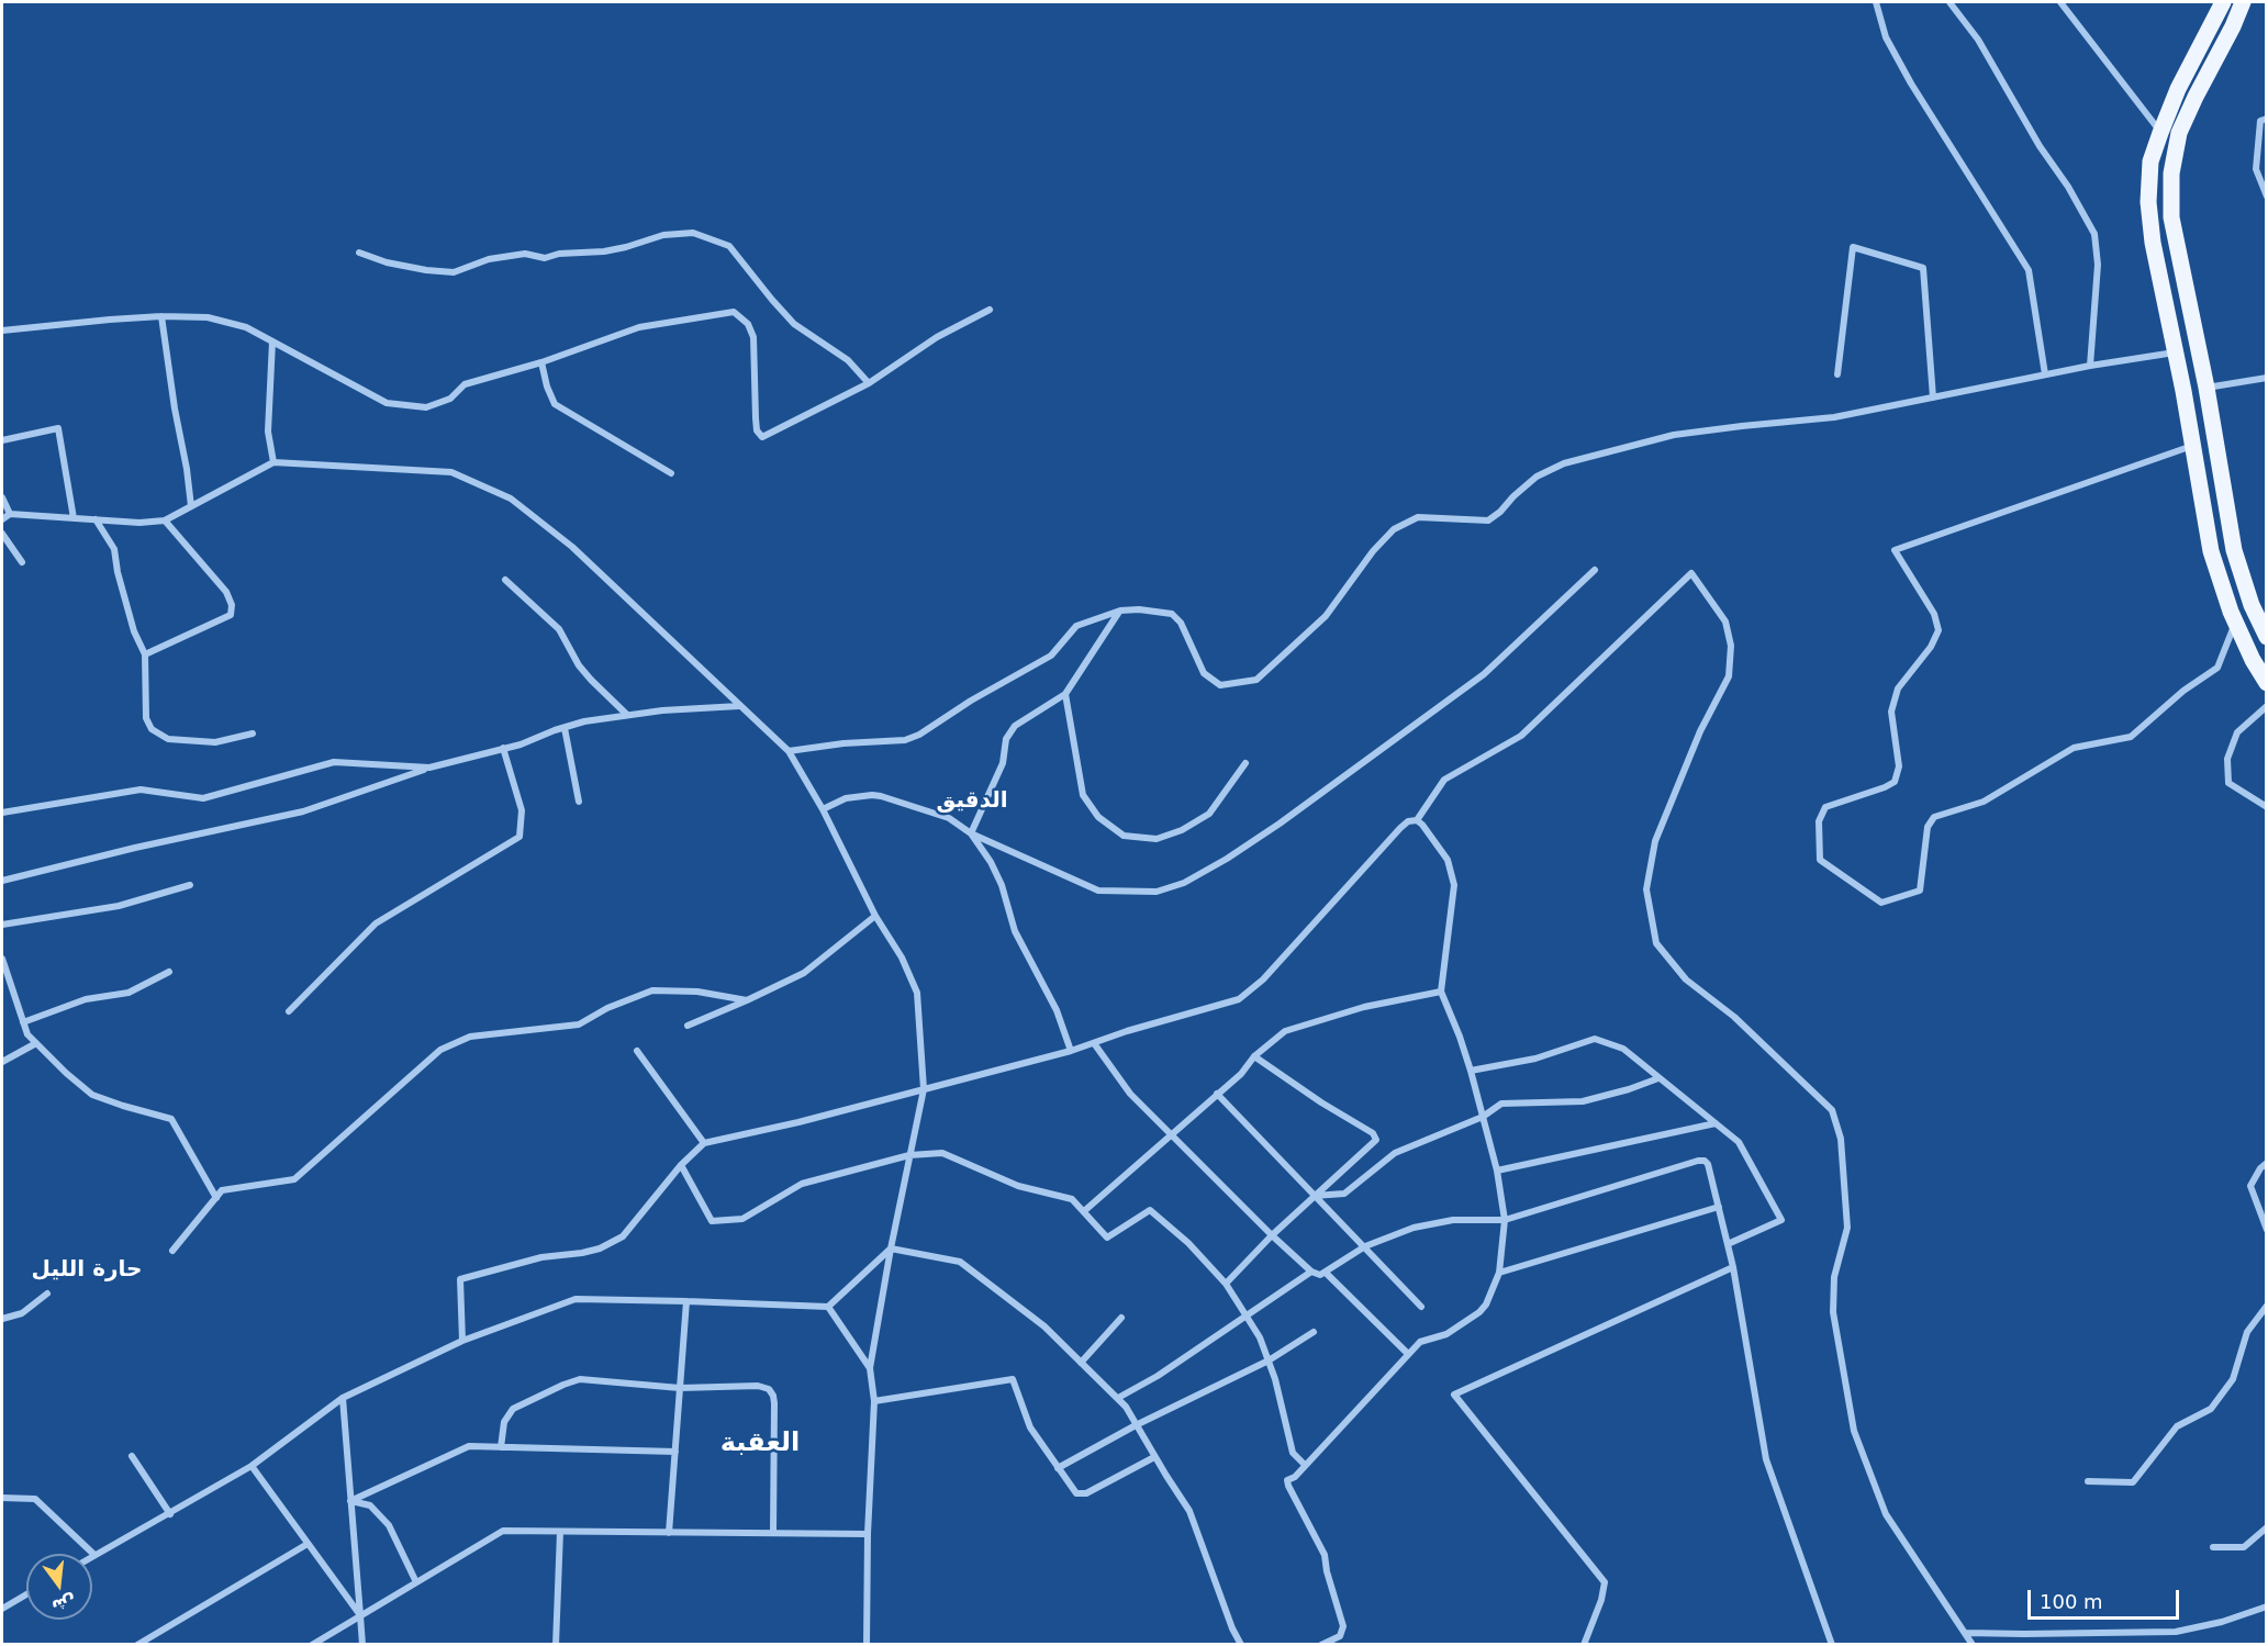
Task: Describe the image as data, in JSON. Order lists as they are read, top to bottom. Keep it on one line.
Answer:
{"districts":["الدقيق","حارة الليل","العقبة"],"scale_bar":"100 m","north":"bottom"}
